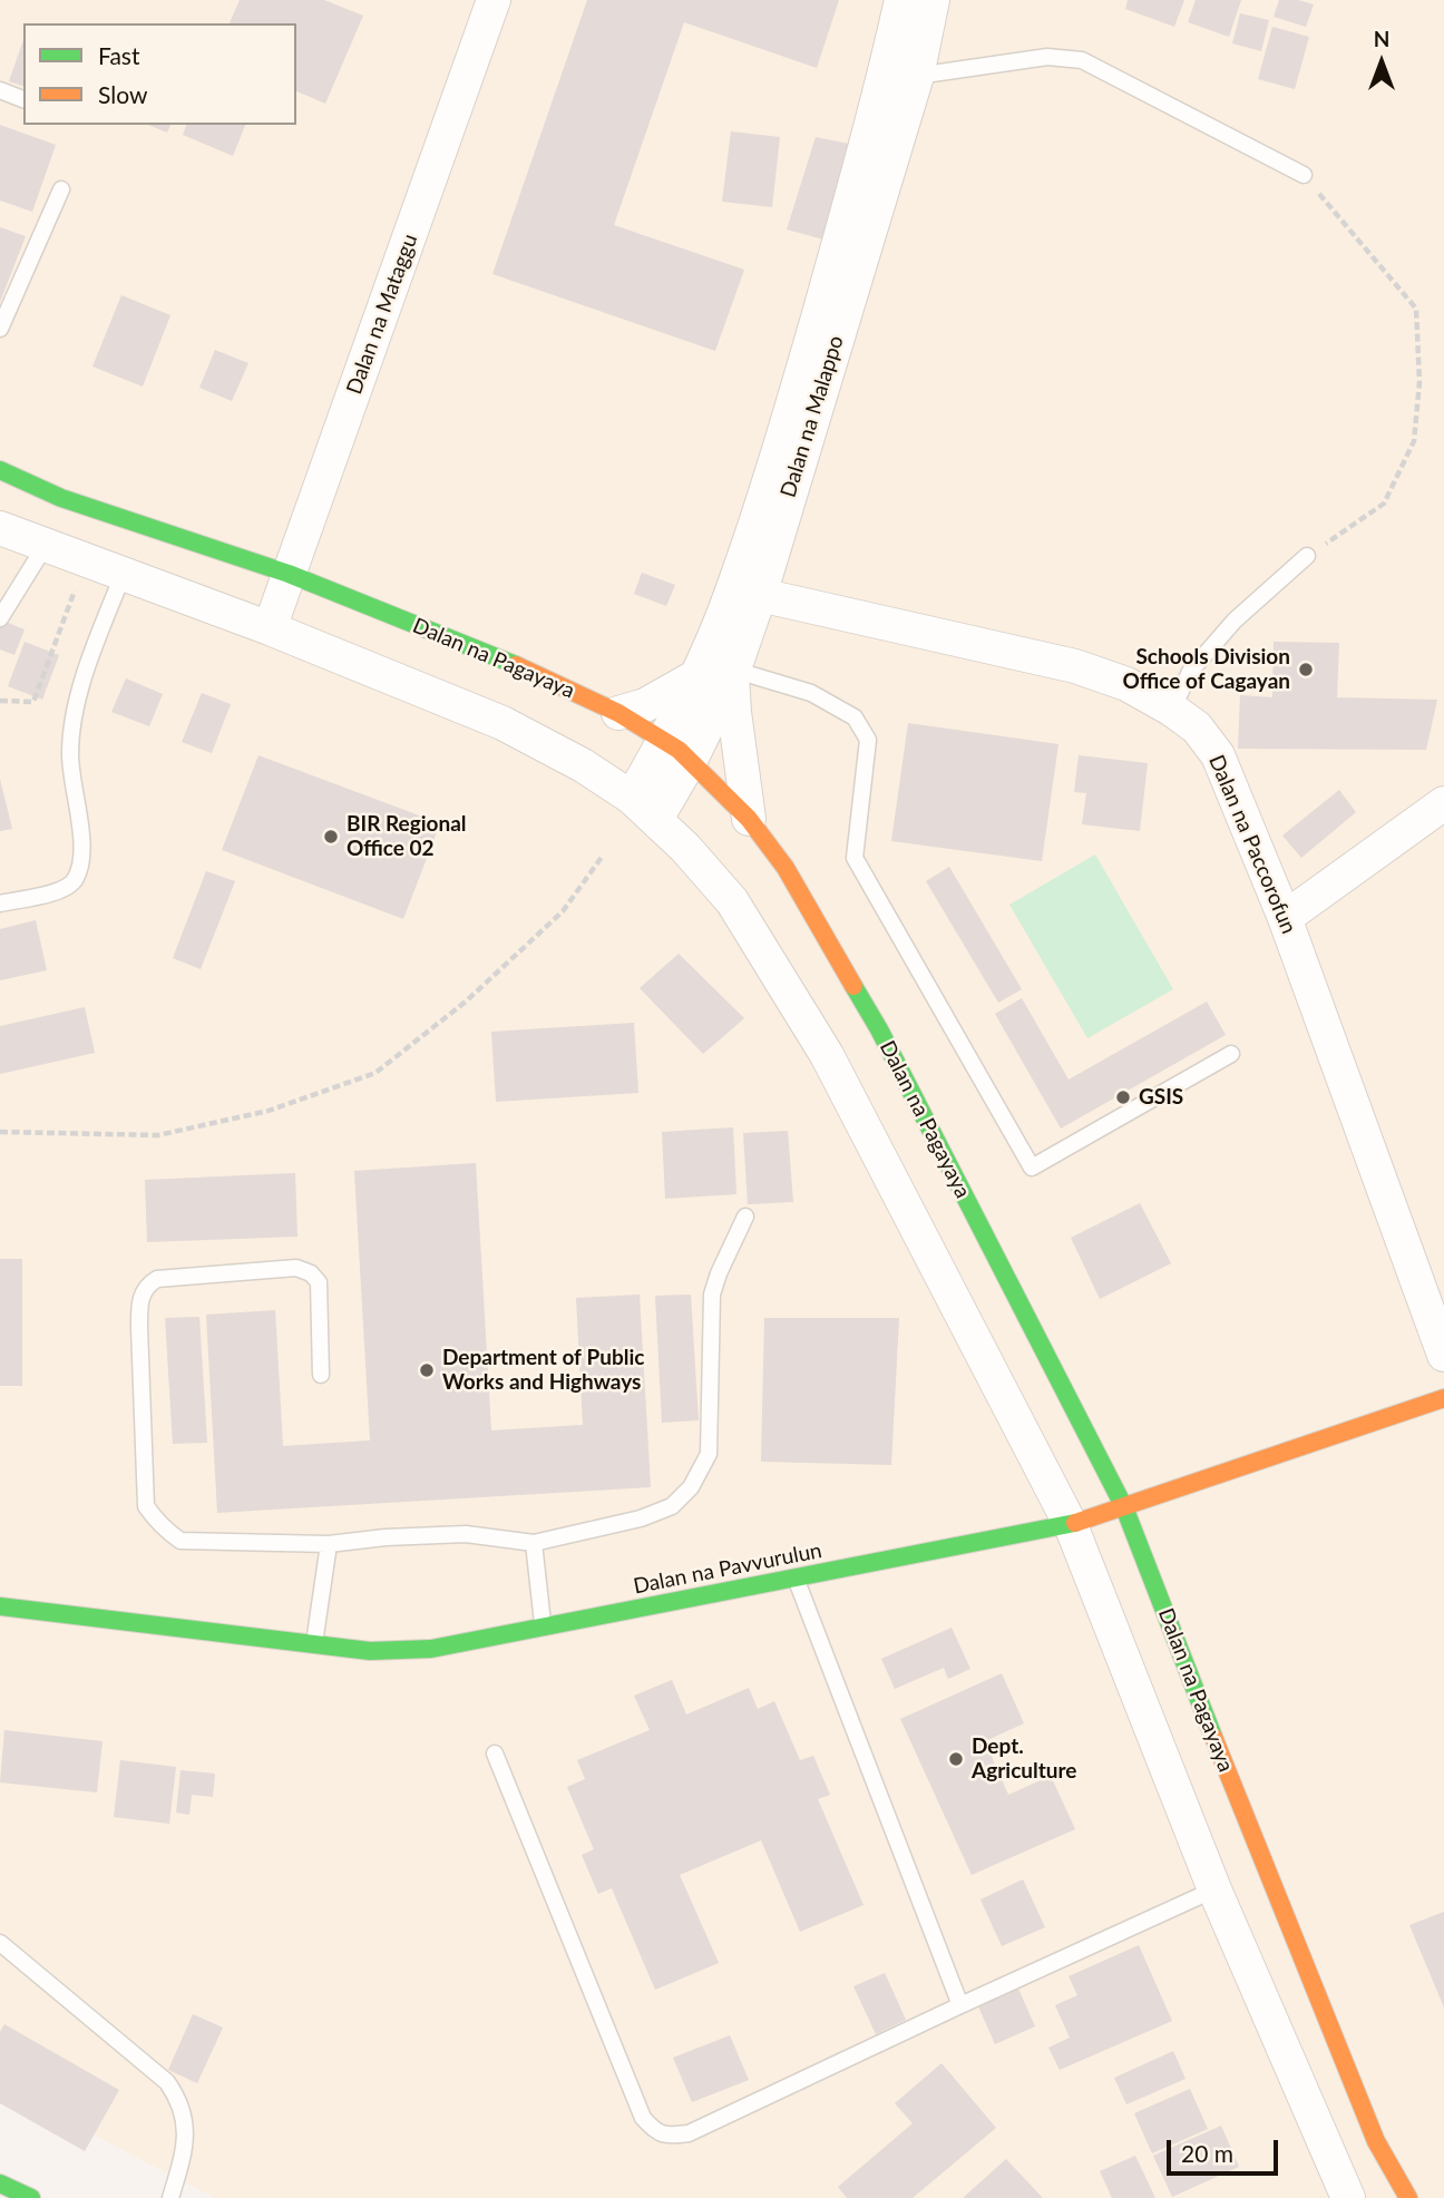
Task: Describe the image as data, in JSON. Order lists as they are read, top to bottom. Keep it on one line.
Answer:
{"streets":{"main road":["Dalan na Pagayaya","Dalan na Pavvurulun"],"street":["Dalan na Mataggu","Dalan na Malappo","Dalan na Paccorofun"]},"crossings":[["Dalan na Mataggu","Dalan na Pagayaya"],["Dalan na Malappo","Dalan na Pagayaya"],["Dalan na Malappo","Dalan na Paccorofun"],["Dalan na Pagayaya","Dalan na Pavvurulun"]],"places":["Schools Division Office of Cagayan","BIR Regional Office 02","GSIS","Department of Public Works and Highways","Dept. Agriculture"],"legend":["Fast","Slow"],"scale_bar":"20 m","north":"top"}
